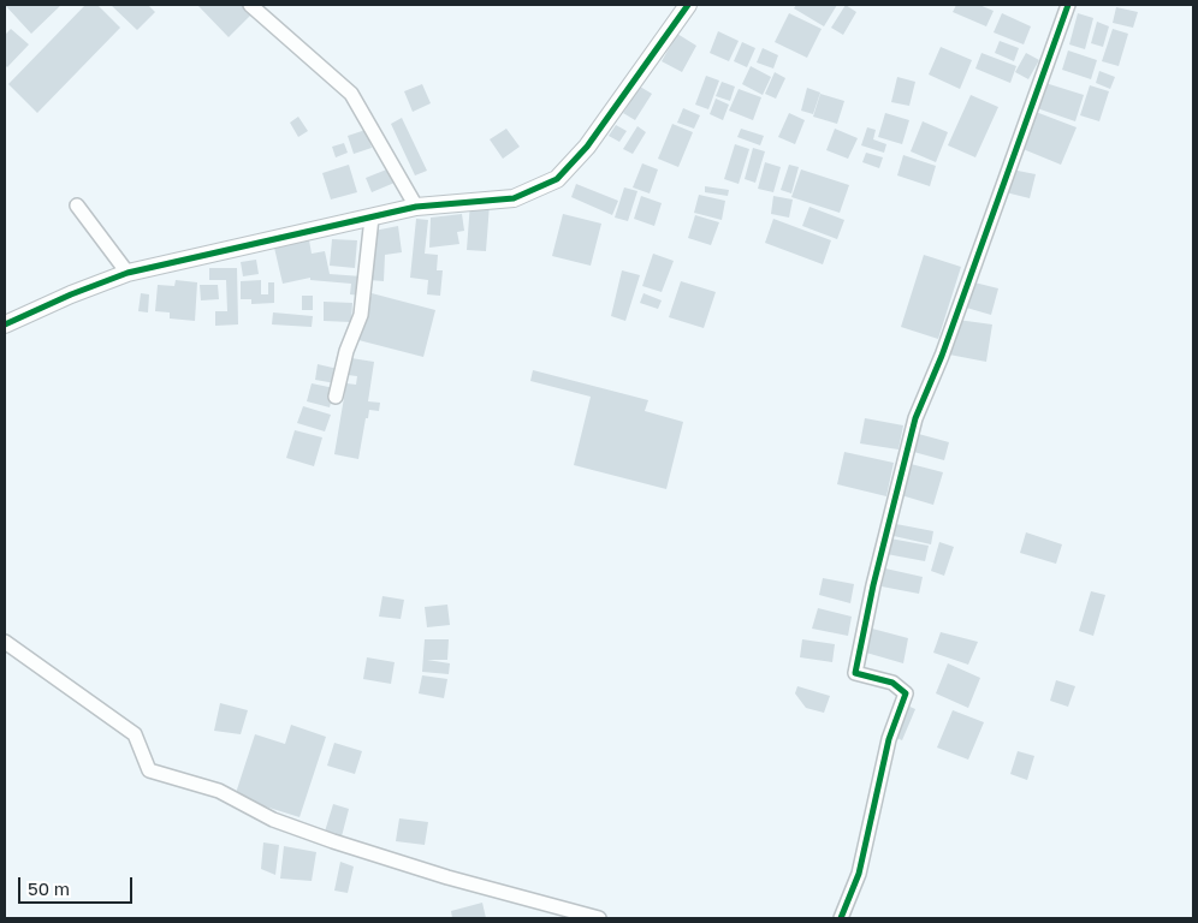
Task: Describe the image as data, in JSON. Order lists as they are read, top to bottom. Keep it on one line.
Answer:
{"scale_bar":"50 m"}
